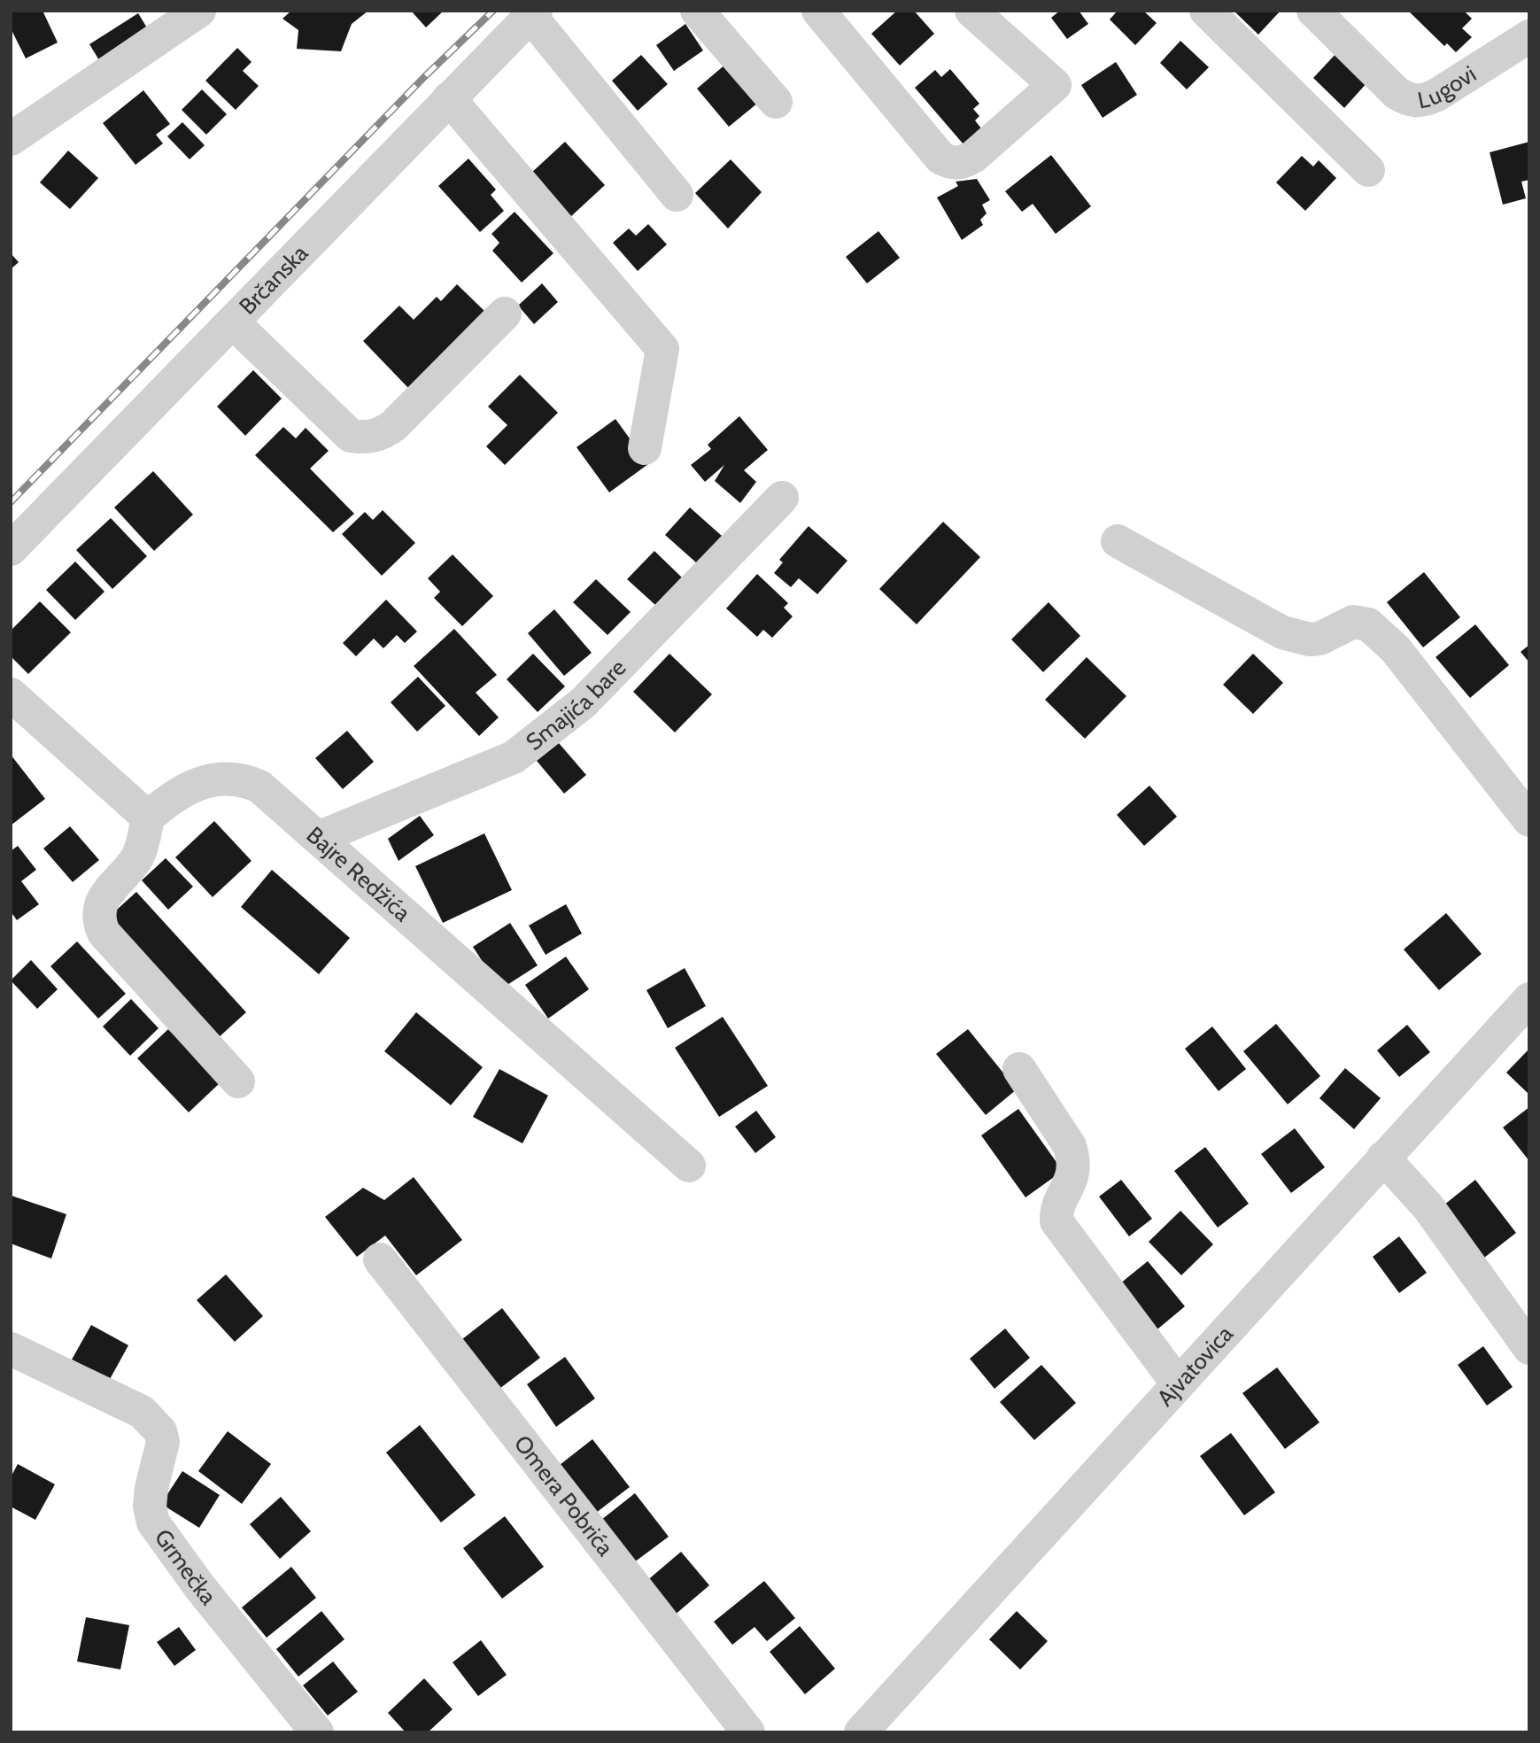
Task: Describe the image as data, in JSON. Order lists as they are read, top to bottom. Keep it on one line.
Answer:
{"streets":{"street":["Lugovi","Brčanska","Smajića bare","Bajre Redžića","Ajvatovica","Omera Pobrića","Grmečka"]},"crossings":[["Smajića bare","Bajre Redžića"]]}
